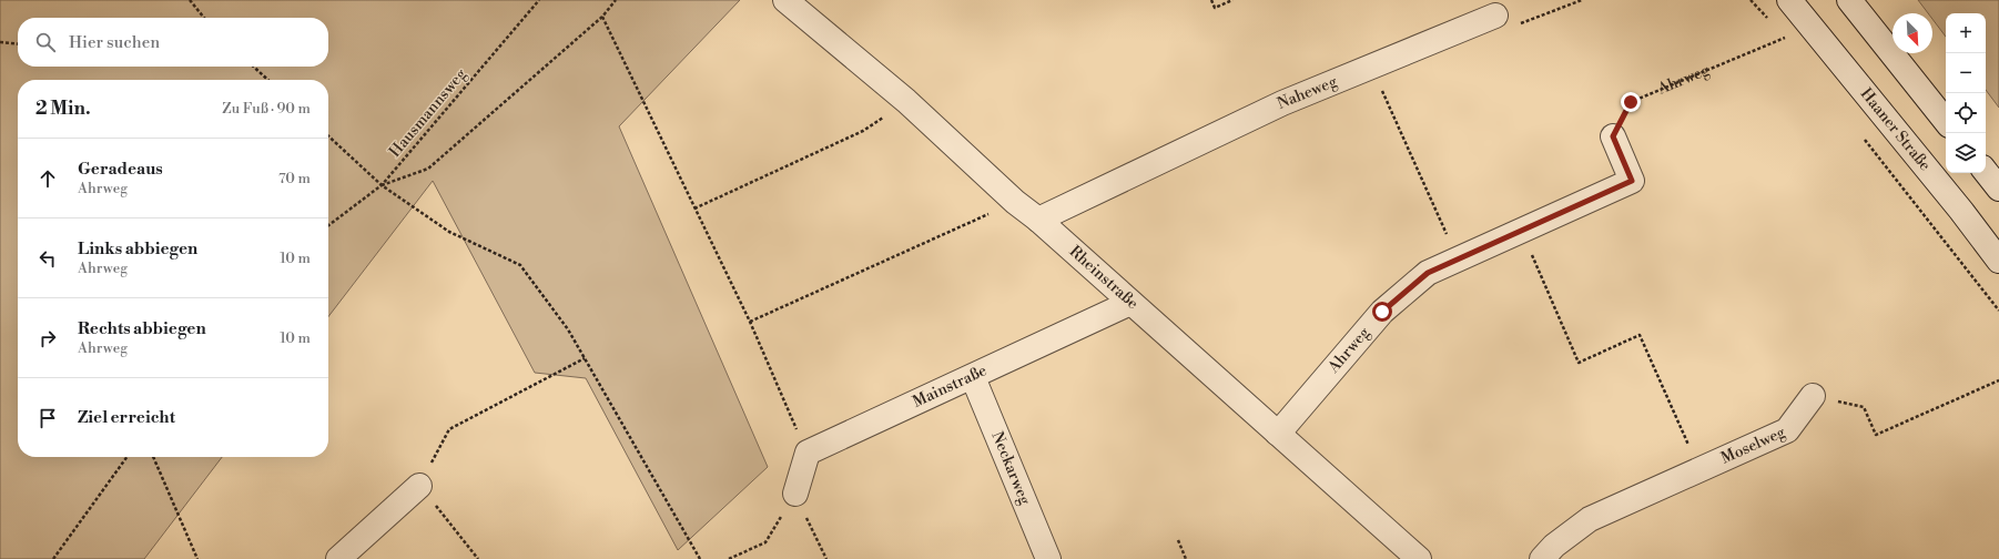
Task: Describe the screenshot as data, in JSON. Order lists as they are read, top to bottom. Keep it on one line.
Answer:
{"streets":{"street":["Ahrweg","Naheweg","Haaner Straße","Rheinstraße","Mainstraße","Moselweg","Neckarweg"],"path":["Hausmannsweg"]},"crossings":[["Ahrweg","Rheinstraße"],["Naheweg","Rheinstraße"],["Rheinstraße","Mainstraße"],["Mainstraße","Neckarweg"]],"north":"bottom right","page":{"map_buttons":["+","−"],"search":"Hier suchen","heading":["2 Min.","Zu Fuß · 90 m"],"list":[["Geradeaus","Ahrweg","70 m"],["Links abbiegen","Ahrweg","10 m"],["Rechts abbiegen","Ahrweg","10 m"],"Ziel erreicht"]}}
